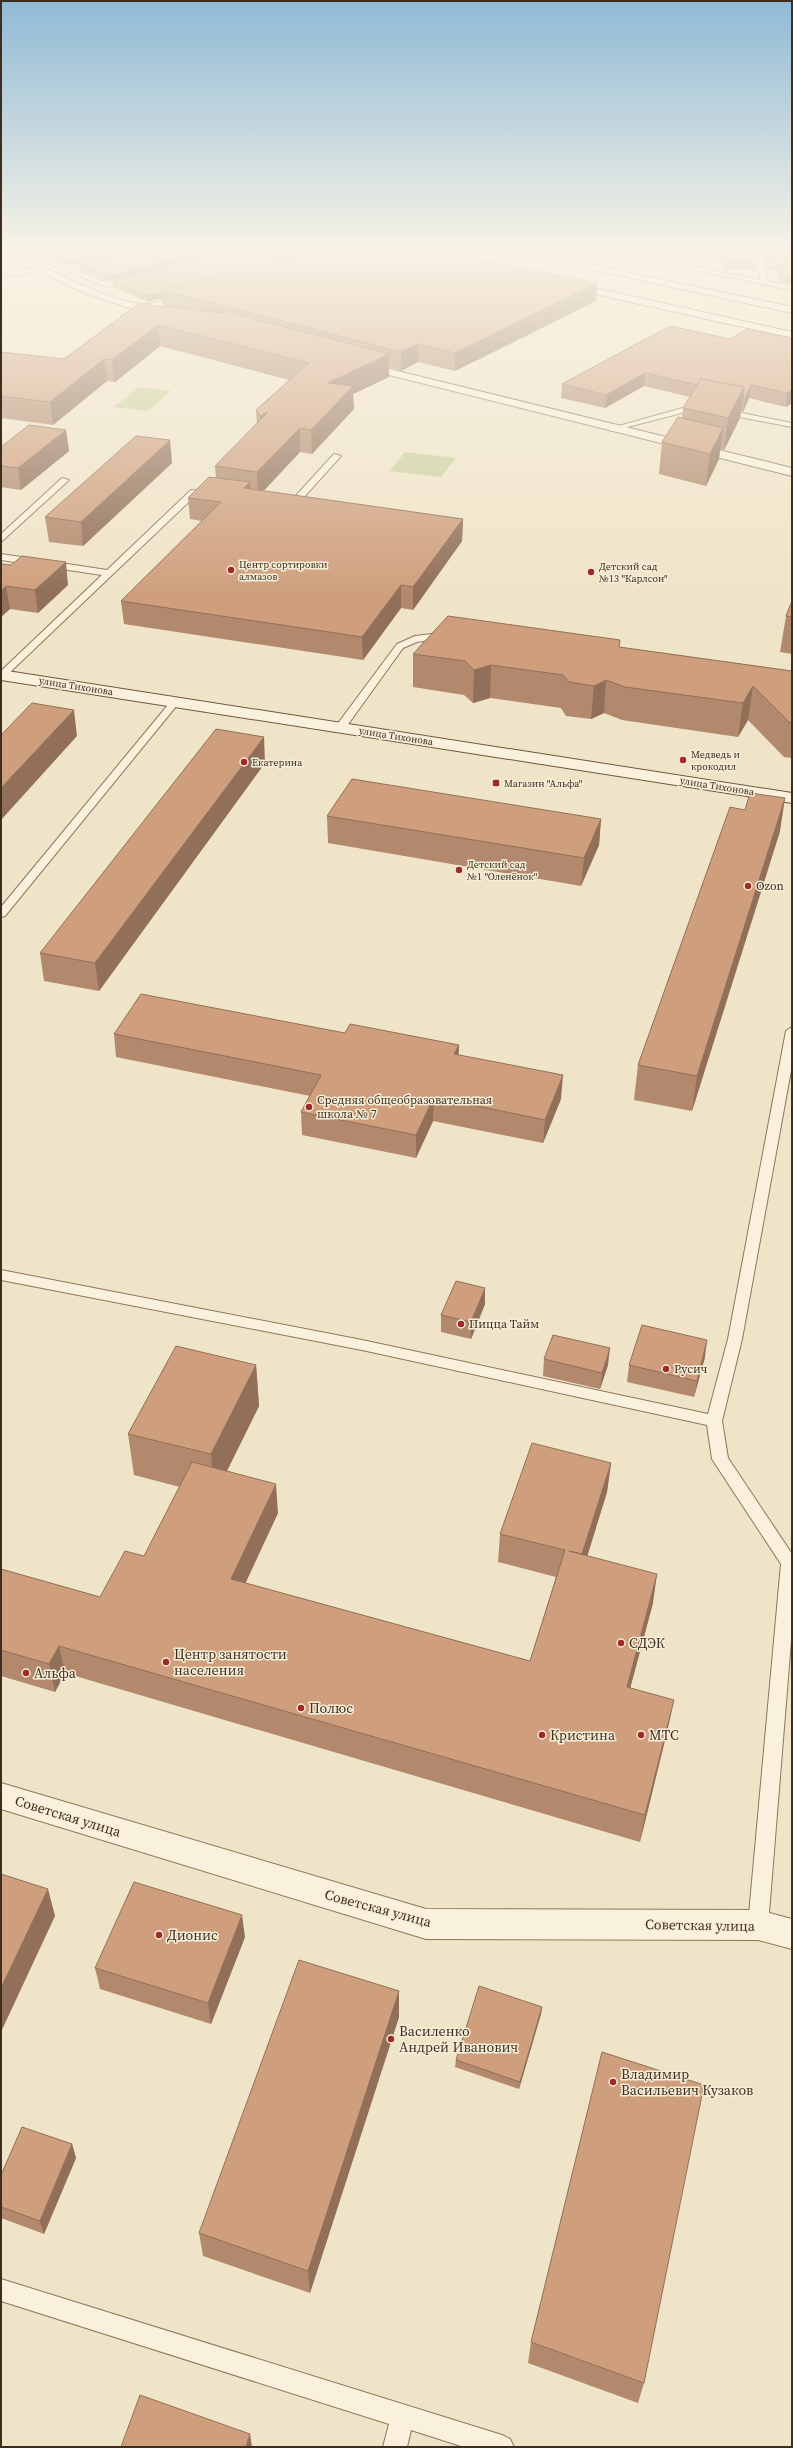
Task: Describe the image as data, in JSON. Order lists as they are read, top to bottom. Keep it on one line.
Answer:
{"streets":{"street":["улица Тихонова","Советская улица"]},"places":{"other":["Центр сортировки алмазов","Детский сад №13 \"Карлсон\"","Медведь и крокодил","Екатерина","Детский сад №1 \"Оленёнок\"","Ozon","Cредняя общеобразовательная школа № 7","Пицца Тайм","Русич","СДЭК","Центр занятости населения","Альфа","Полюс","Кристина","МТС","Дионис","Василенко Андрей Иванович","Владимир Васильевич Кузаков"],"transit":["Магазин \"Альфа\""]}}
